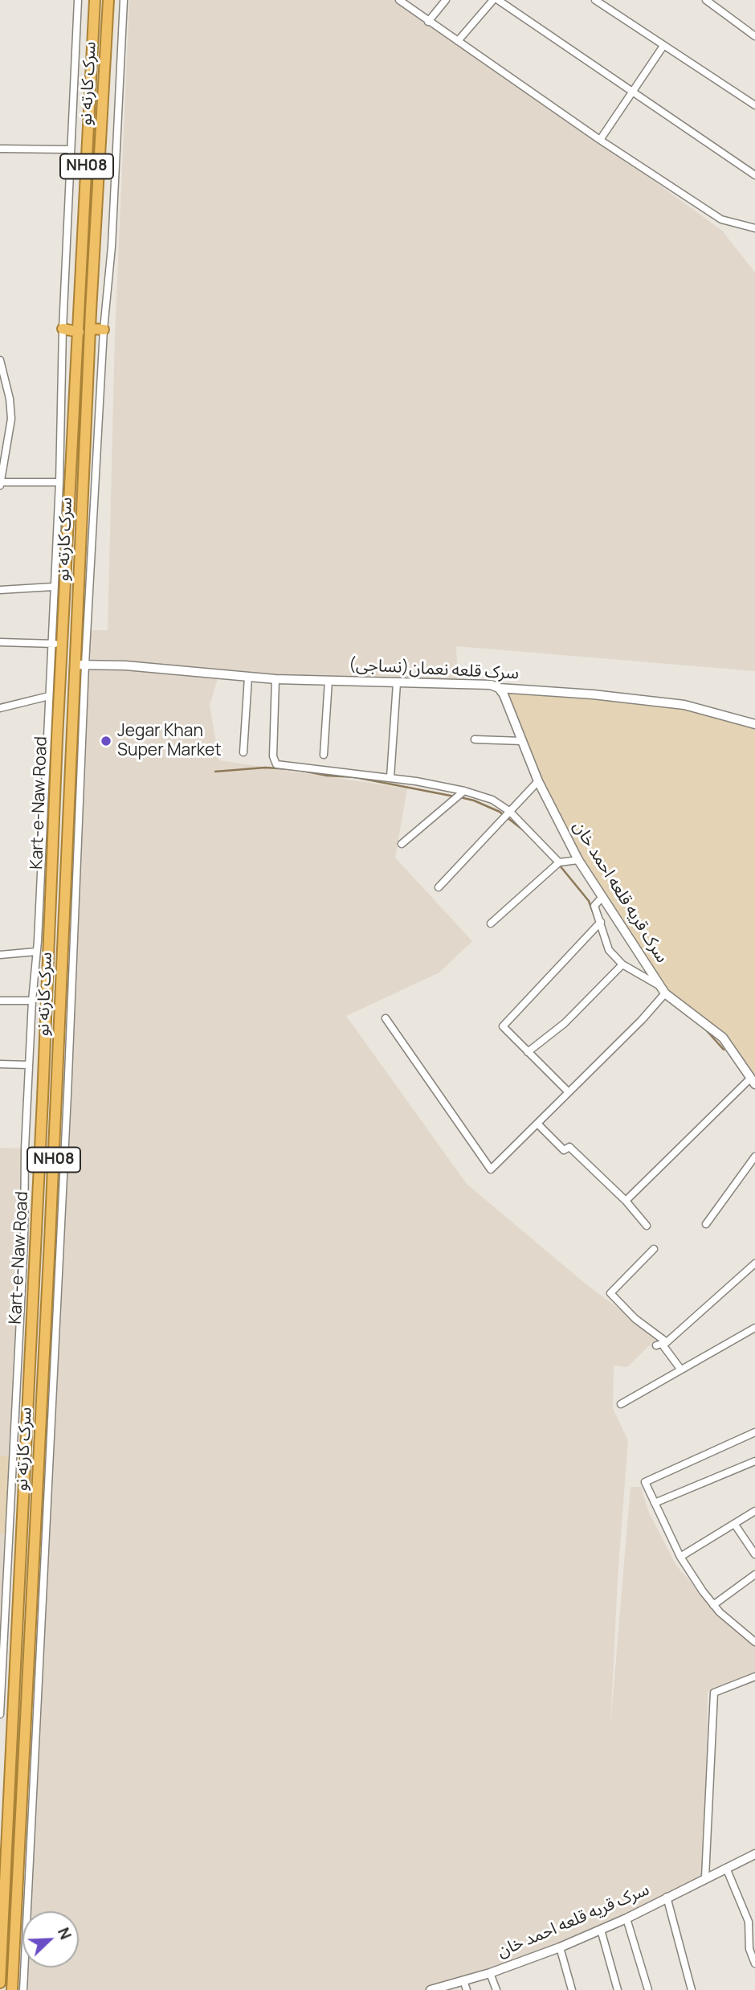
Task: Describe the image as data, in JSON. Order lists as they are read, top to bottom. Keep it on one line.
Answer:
{"streets":{"highway":["سرک کارته نو","NH08","Kart-e-Naw Road"],"street":["سرک قلعه نعمان(نساجی)","سرک قریه قلعه احمد خان"]},"crossings":[["سرک کارته نو","سرک قلعه نعمان(نساجی)"],["سرک کارته نو","Kart-e-Naw Road"],["سرک قلعه نعمان(نساجی)","سرک قریه قلعه احمد خان"]],"places":["Jegar Khan Super Market"],"north":"top right"}
